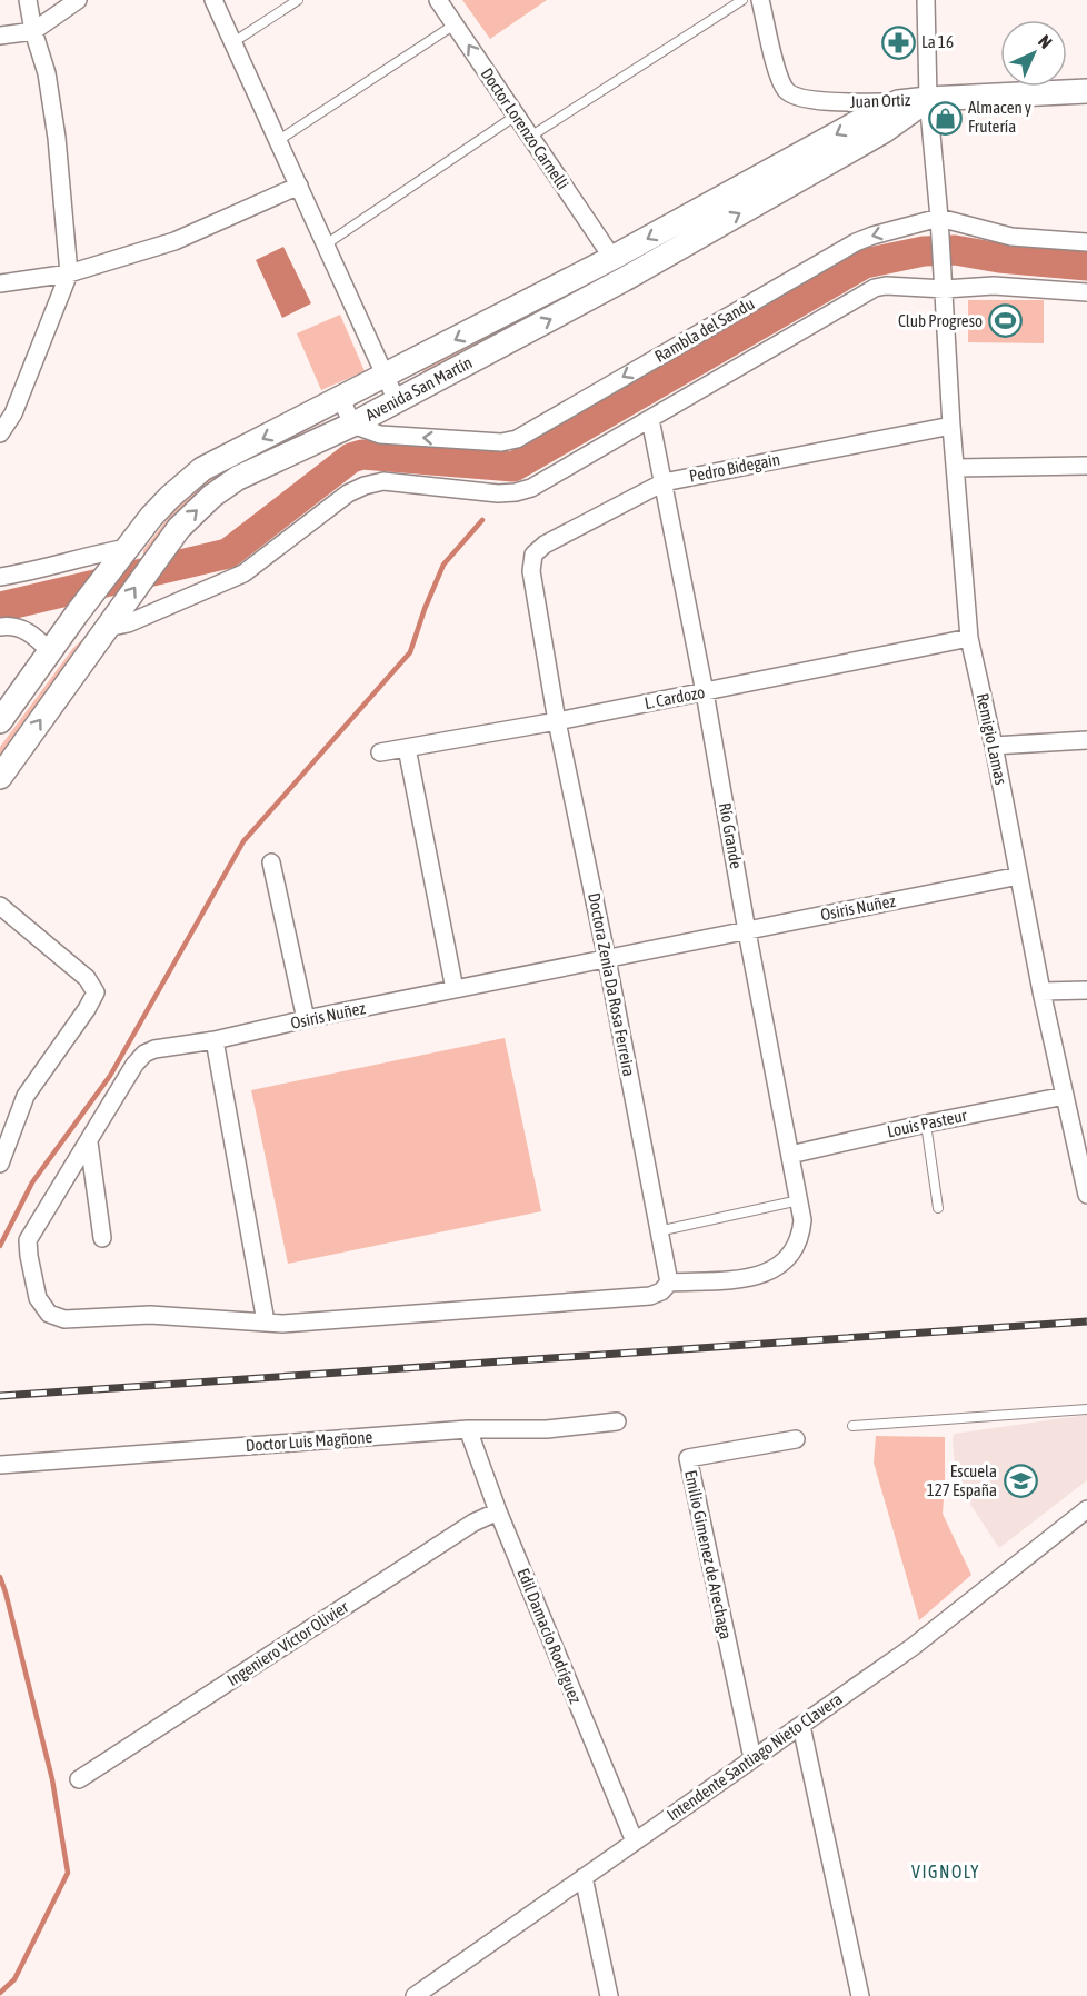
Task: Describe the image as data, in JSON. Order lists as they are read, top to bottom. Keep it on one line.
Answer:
{"streets":{"street":["Juan Ortiz","Doctor Lorenzo Carnelli","Rambla del Sandu","Avenida San Martín","Pedro Bidegain","L. Cardozo","Remigio Lamas","Río Grande","Osiris Nuñez","Doctora Zenia Da Rosa Ferreira","Louis Pasteur","Doctor Luis Magñone","Emilio Gimenez de Arechaga","Edil Damacio Rodríguez","Ingeniero Víctor Olivier","Intendente Santiago Nieto Clavera"]},"crossings":[["Juan Ortiz","Avenida San Martín"],["Juan Ortiz","Remigio Lamas"],["Doctor Lorenzo Carnelli","Avenida San Martín"],["Rambla del Sandu","Avenida San Martín"],["Rambla del Sandu","Remigio Lamas"],["Avenida San Martín","Remigio Lamas"],["Pedro Bidegain","Remigio Lamas"],["Pedro Bidegain","Río Grande"],["Pedro Bidegain","Doctora Zenia Da Rosa Ferreira"],["L. Cardozo","Remigio Lamas"],["L. Cardozo","Río Grande"],["L. Cardozo","Doctora Zenia Da Rosa Ferreira"],["Remigio Lamas","Osiris Nuñez"],["Remigio Lamas","Louis Pasteur"],["Río Grande","Osiris Nuñez"],["Río Grande","Doctora Zenia Da Rosa Ferreira"],["Río Grande","Louis Pasteur"],["Osiris Nuñez","Doctora Zenia Da Rosa Ferreira"],["Doctor Luis Magñone","Edil Damacio Rodríguez"],["Emilio Gimenez de Arechaga","Intendente Santiago Nieto Clavera"],["Edil Damacio Rodríguez","Ingeniero Víctor Olivier"],["Edil Damacio Rodríguez","Intendente Santiago Nieto Clavera"]],"one_way":["Doctor Lorenzo Carnelli"],"districts":["VIGNOLY"],"places":{"pharmacy":["La 16"],"shop":["Almacen y Frutería"],"sports":["Club Progreso"],"school or university":["Escuela 127 España"]},"north":"top right"}
